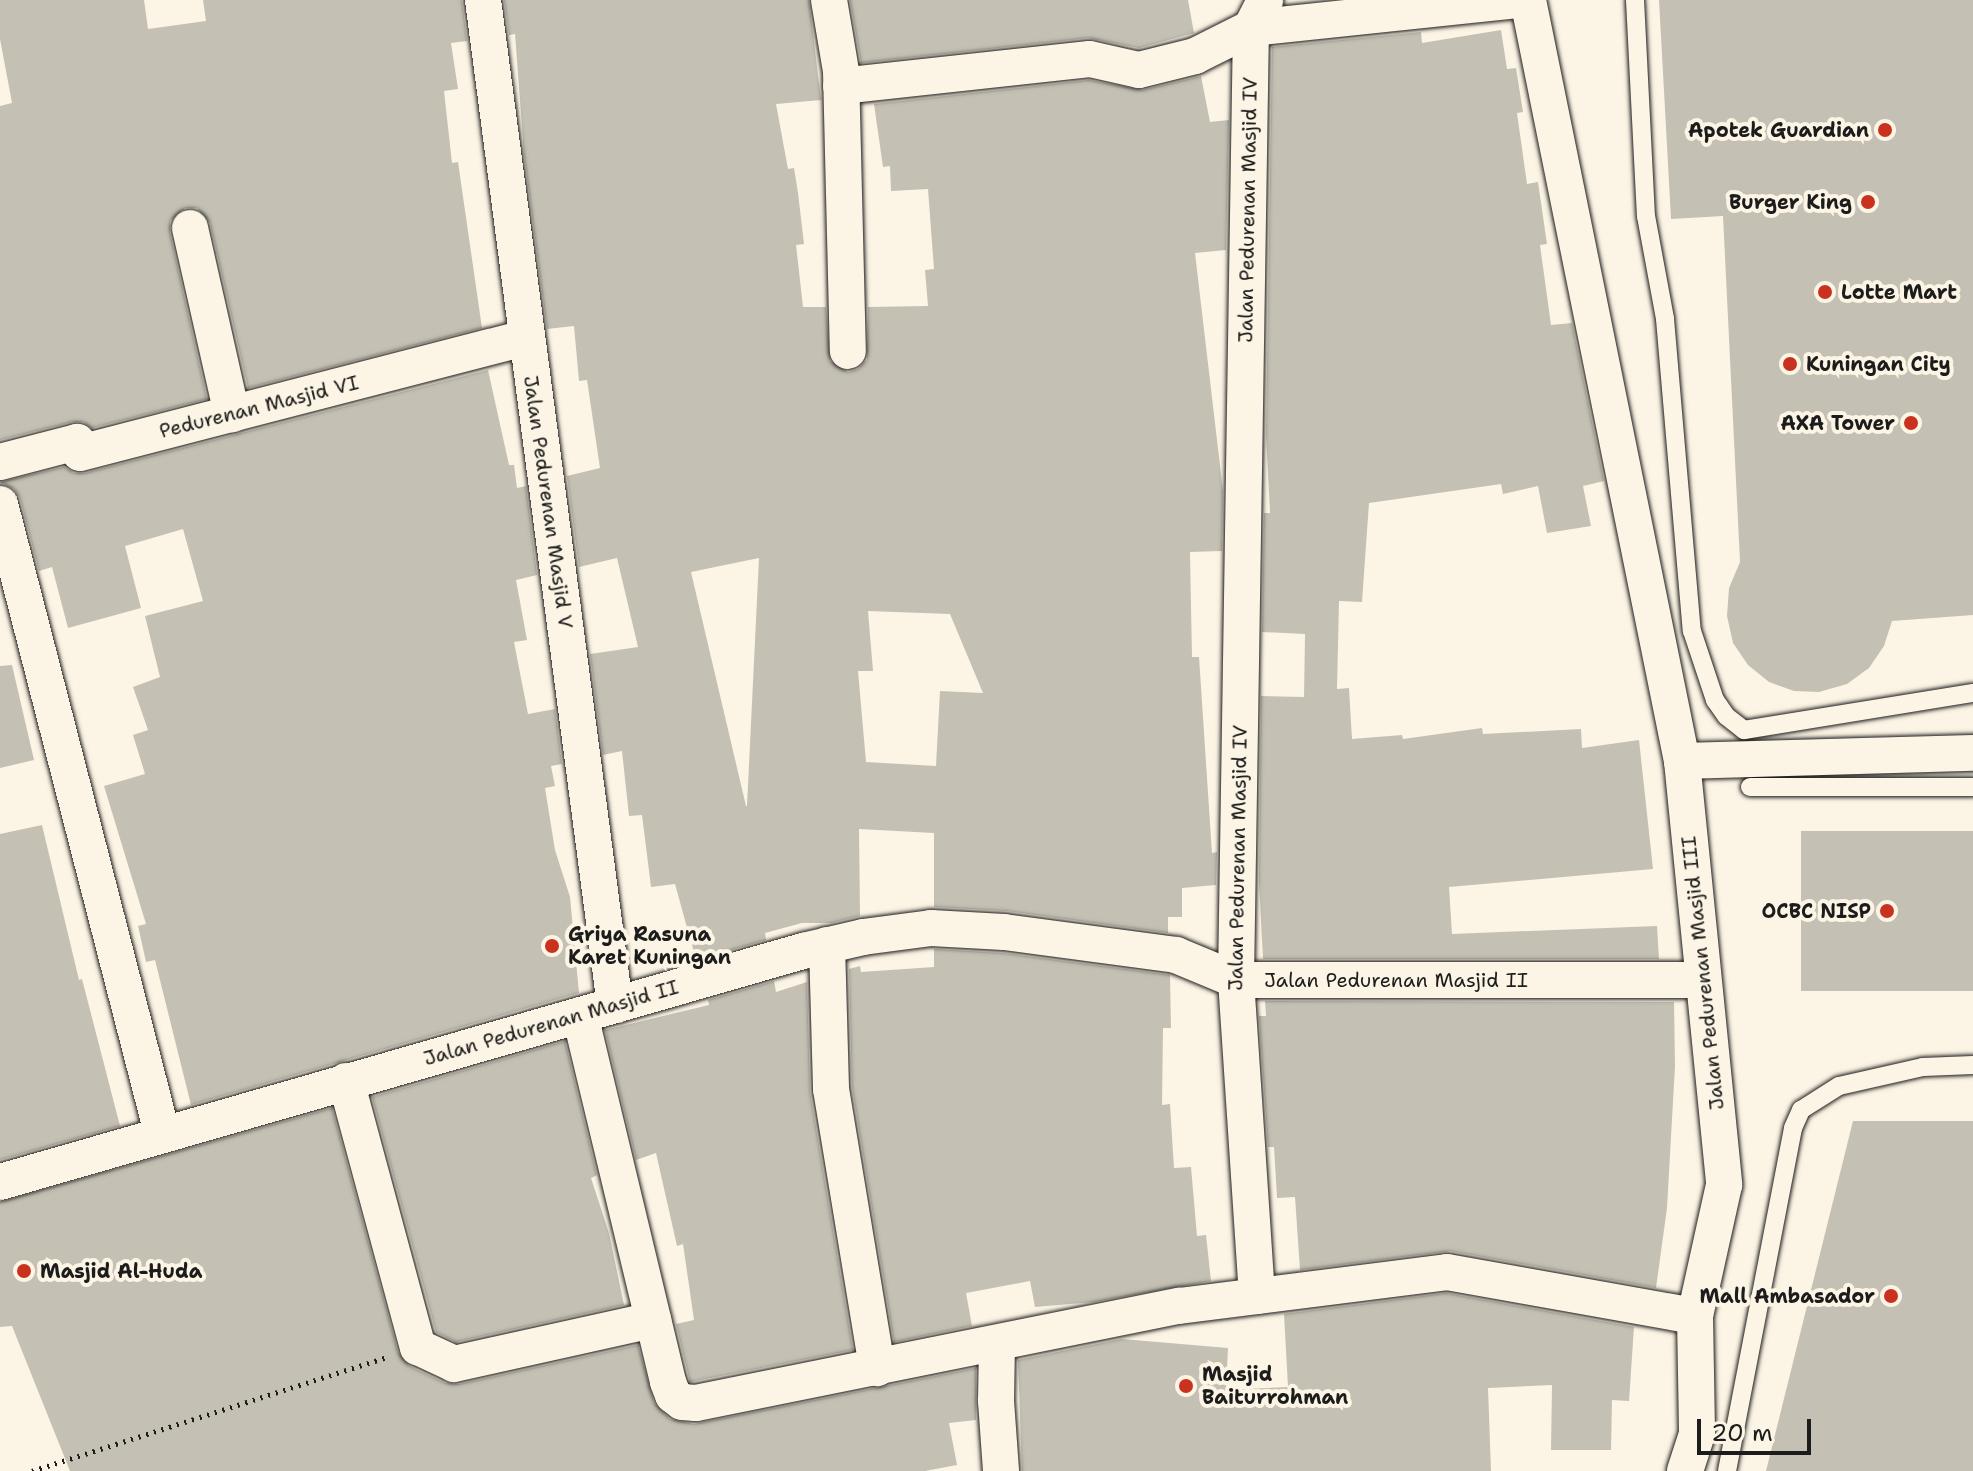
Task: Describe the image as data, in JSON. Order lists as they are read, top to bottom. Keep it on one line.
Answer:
{"streets":{"street":["Jalan Pedurenan Masjid IV","Pedurenan Masjid VI","Jalan Pedurenan Masjid V","Jalan Pedurenan Masjid III","Jalan Pedurenan Masjid II"]},"crossings":[["Jalan Pedurenan Masjid IV","Jalan Pedurenan Masjid II"],["Pedurenan Masjid VI","Jalan Pedurenan Masjid V"],["Jalan Pedurenan Masjid V","Jalan Pedurenan Masjid II"],["Jalan Pedurenan Masjid III","Jalan Pedurenan Masjid II"]],"places":["Apotek Guardian","Burger King","Lotte Mart","Kuningan City","AXA Tower","OCBC NISP","Griya Rasuna Karet Kuningan","Masjid Al-Huda","Mall Ambasador","Masjid Baiturrohman"],"scale_bar":"20 m"}
